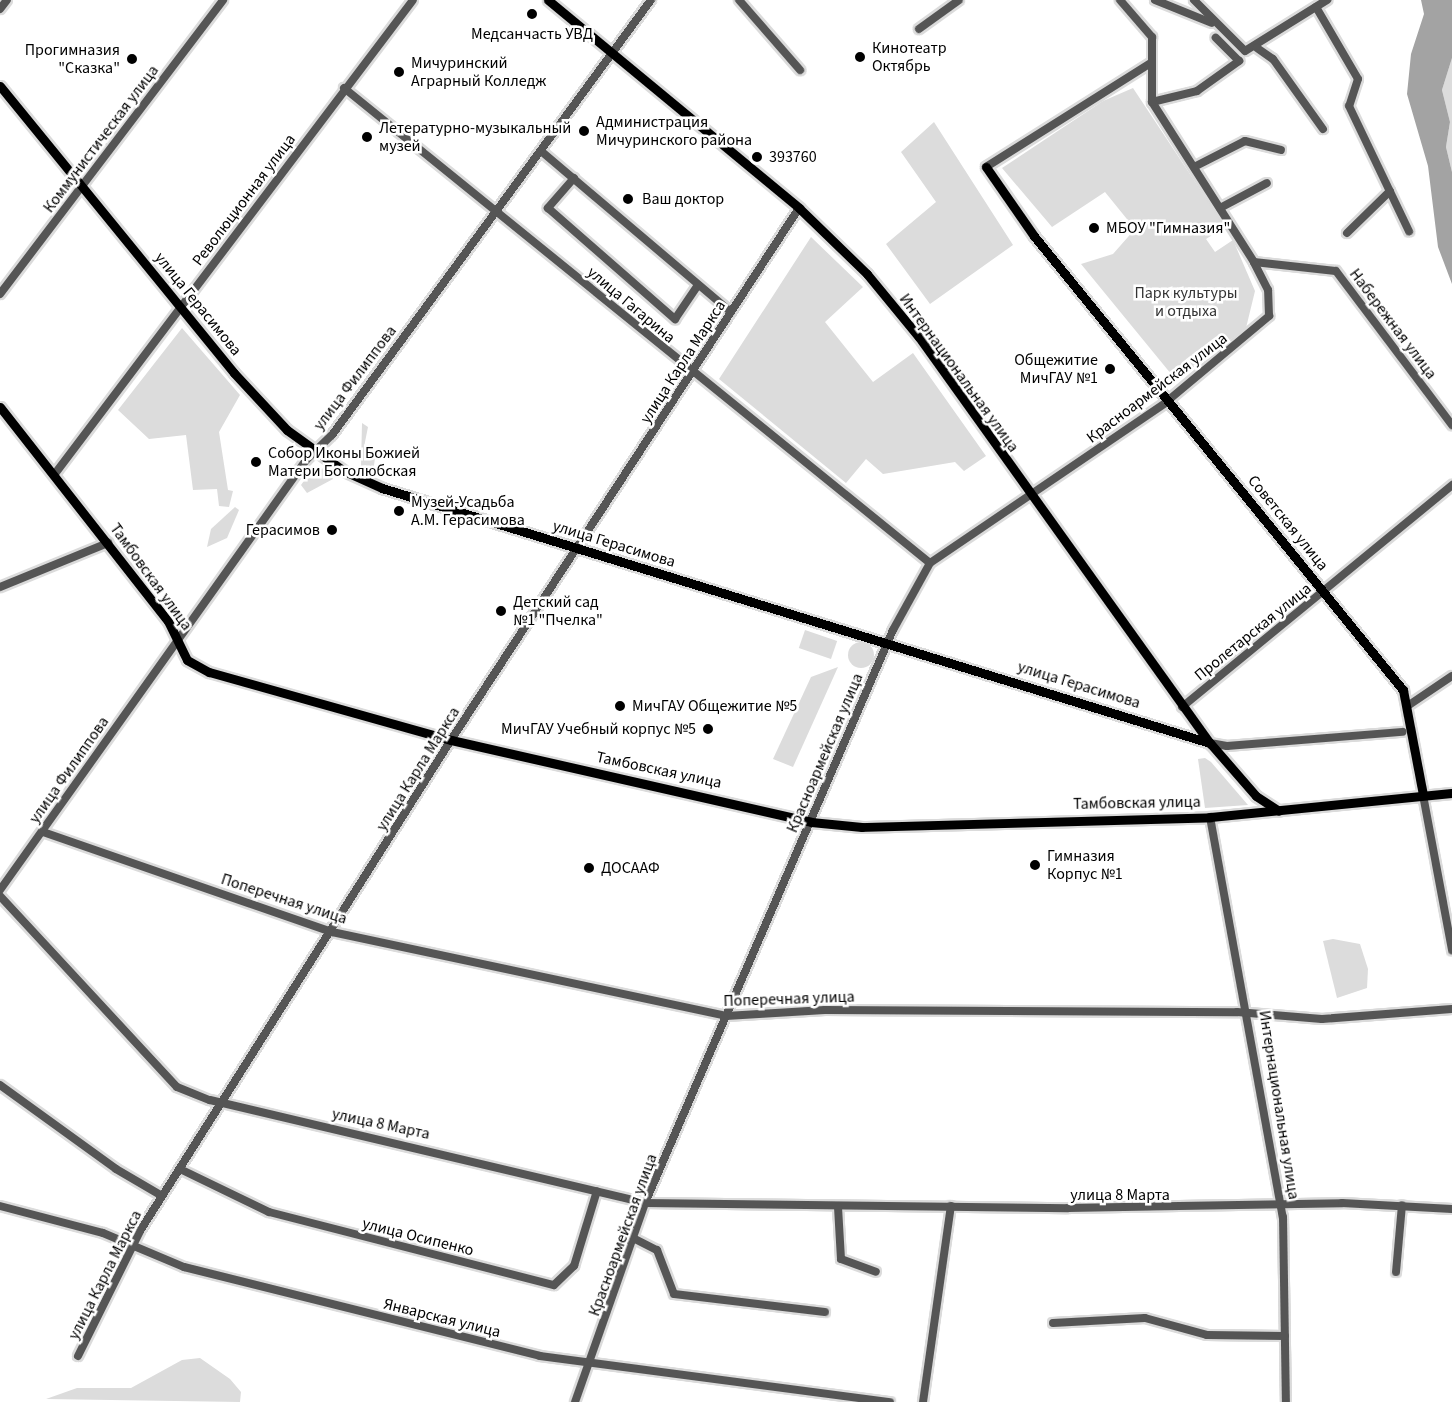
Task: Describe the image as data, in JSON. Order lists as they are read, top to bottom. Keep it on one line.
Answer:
{"streets":{"main road":["улица Герасимова","Интернациональная улица","Советская улица","Тамбовская улица"],"street":["Коммунистическая улица","Революционная улица","улица Гагарина","Набережная улица","улица Карла Маркса","улица Филиппова","Красноармейская улица","Пролетарская улица","Поперечная улица","улица 8 Марта","улица Осипенко","Январская улица"]},"crossings":[["Коммунистическая улица","улица Герасимова"],["Революционная улица","улица Герасимова"],["Революционная улица","улица Гагарина"],["Революционная улица","Тамбовская улица"],["улица Герасимова","улица Карла Маркса"],["улица Герасимова","Интернациональная улица"],["улица Герасимова","улица Филиппова"],["улица Герасимова","Красноармейская улица"],["улица Гагарина","улица Карла Маркса"],["улица Гагарина","улица Филиппова"],["улица Гагарина","Красноармейская улица"],["Набережная улица","Красноармейская улица"],["улица Карла Маркса","Интернациональная улица"],["улица Карла Маркса","Тамбовская улица"],["улица Карла Маркса","Поперечная улица"],["улица Карла Маркса","улица 8 Марта"],["улица Карла Маркса","улица Осипенко"],["улица Карла Маркса","Январская улица"],["Интернациональная улица","улица Филиппова"],["Интернациональная улица","Красноармейская улица"],["Интернациональная улица","Тамбовская улица"],["Интернациональная улица","Пролетарская улица"],["Интернациональная улица","Поперечная улица"],["Интернациональная улица","улица 8 Марта"],["улица Филиппова","Тамбовская улица"],["улица Филиппова","Поперечная улица"],["Красноармейская улица","Советская улица"],["Красноармейская улица","Тамбовская улица"],["Красноармейская улица","Поперечная улица"],["Красноармейская улица","улица 8 Марта"],["Красноармейская улица","Январская улица"],["Советская улица","Тамбовская улица"],["Советская улица","Пролетарская улица"],["улица 8 Марта","улица Осипенко"]],"parks":["Парк культуры и отдыха"],"places":["Медсанчасть УВД","Кинотеатр Октябрь","Прогимназия \"Сказка\"","Мичуринский Аграрный Колледж","Администрация Мичуринского района","Летературно-музыкальный музей","393760","Ваш доктор","МБОУ \"Гимназия\"","Общежитие МичГАУ №1","Собор Иконы Божией Матери Боголюбская","Музей-Усадьба А.М. Герасимова","Герасимов","Детский сад №1 \"Пчелка\"","МичГАУ Общежитие №5","МичГАУ Учебный корпус №5","Гимназия Корпус №1","ДОСААФ"]}
